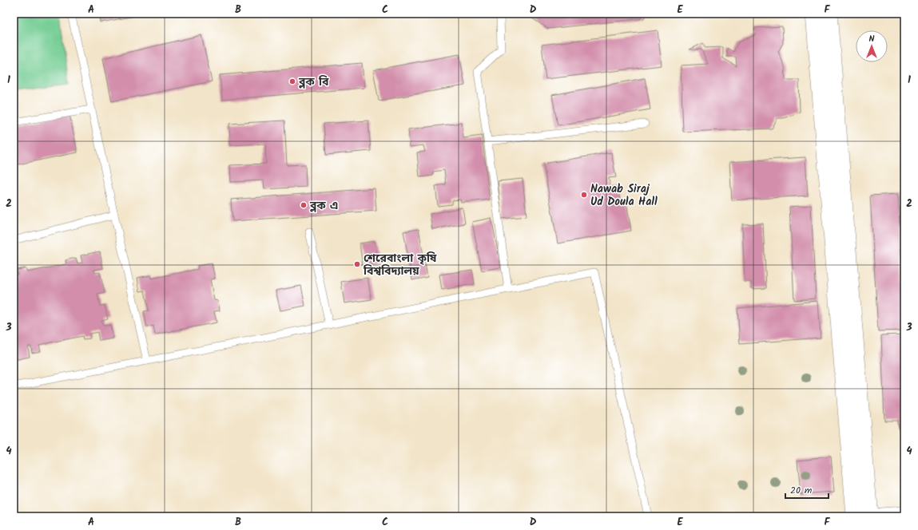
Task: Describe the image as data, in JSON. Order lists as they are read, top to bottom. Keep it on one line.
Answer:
{"places":["ব্লক বি","Nawab Siraj Ud Doula Hall","ব্লক এ","শেরেবাংলা কৃষি বিশ্ববিদ্যালয়"],"scale_bar":"20 m","north":"top","grid":{"columns":["A","B","C","D","E","F"],"rows":["1","2","3","4"]}}
